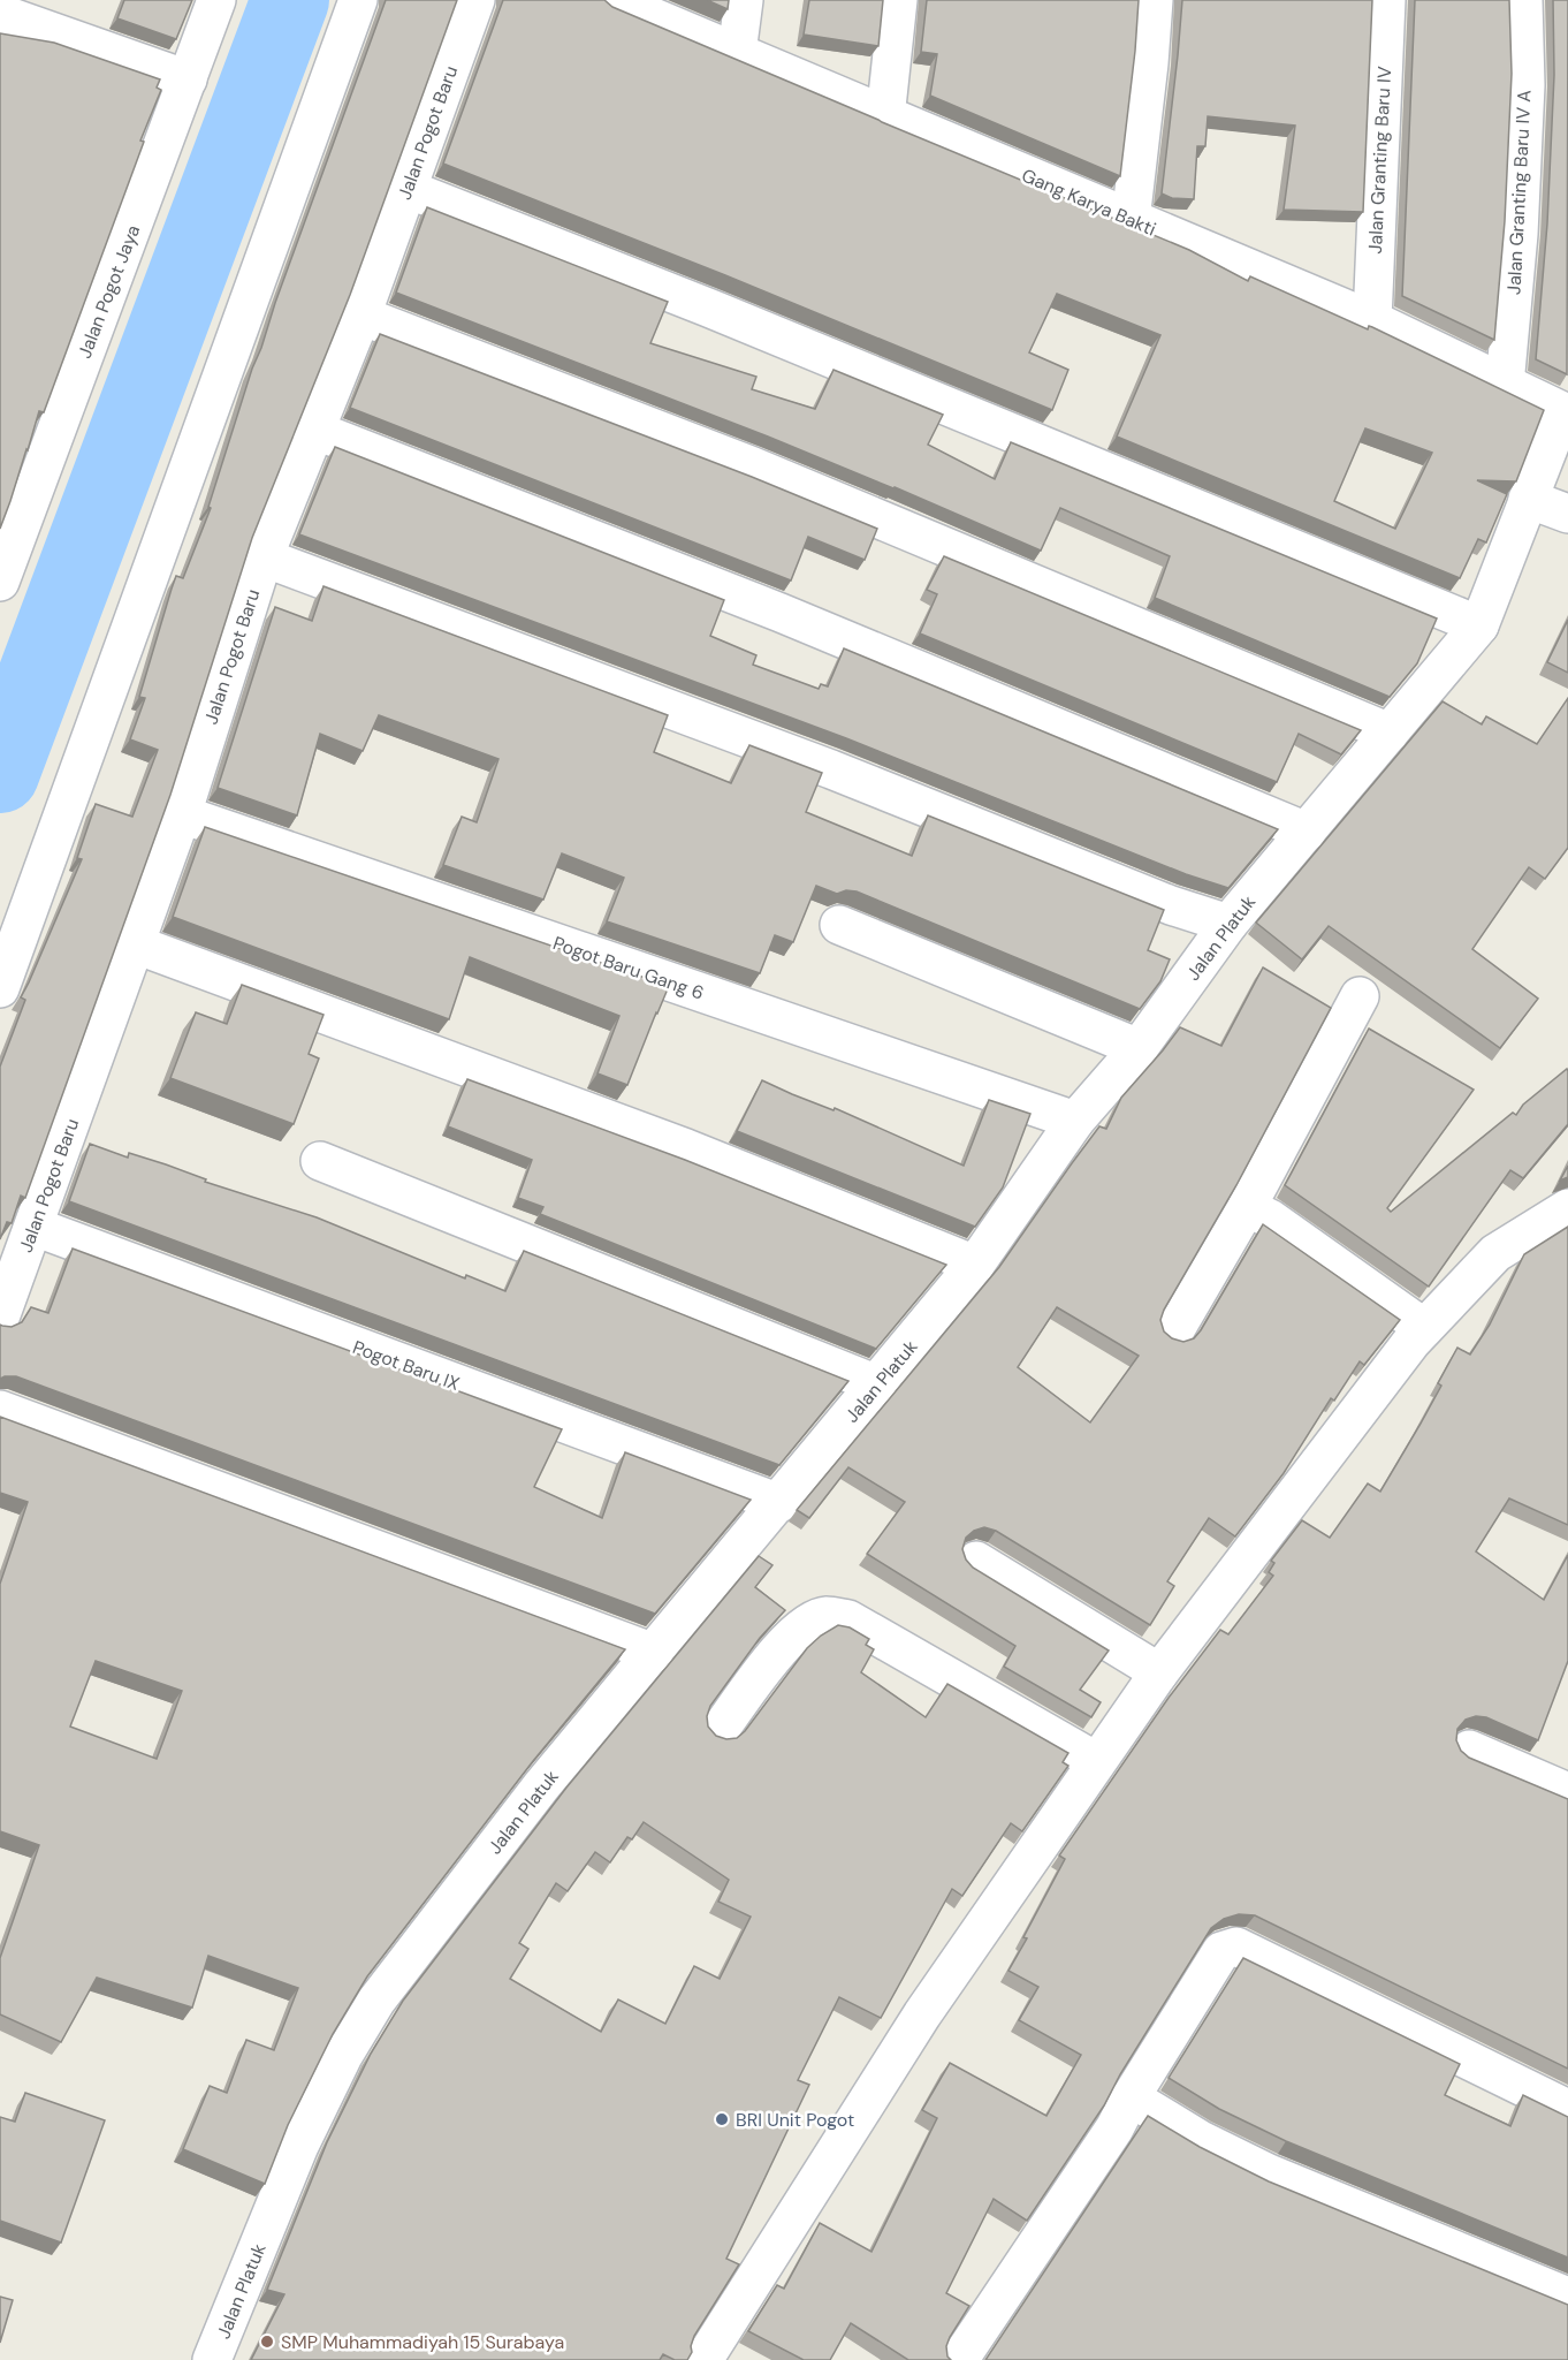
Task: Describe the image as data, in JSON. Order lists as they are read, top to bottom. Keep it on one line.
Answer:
{"streets":{"street":["Jalan Pogot Baru","Jalan Granting Baru IV","Jalan Granting Baru IV A","Gang Karya Bakti","Jalan Pogot Jaya","Jalan Platuk","Pogot Baru Gang 6","Pogot Baru IX"]},"crossings":[["Jalan Pogot Baru","Pogot Baru Gang 6"],["Jalan Pogot Baru","Pogot Baru IX"],["Jalan Granting Baru IV","Gang Karya Bakti"],["Jalan Granting Baru IV A","Gang Karya Bakti"],["Gang Karya Bakti","Jalan Platuk"],["Jalan Platuk","Pogot Baru Gang 6"],["Jalan Platuk","Pogot Baru IX"]],"places":["BRI Unit Pogot","SMP Muhammadiyah 15 Surabaya"]}
